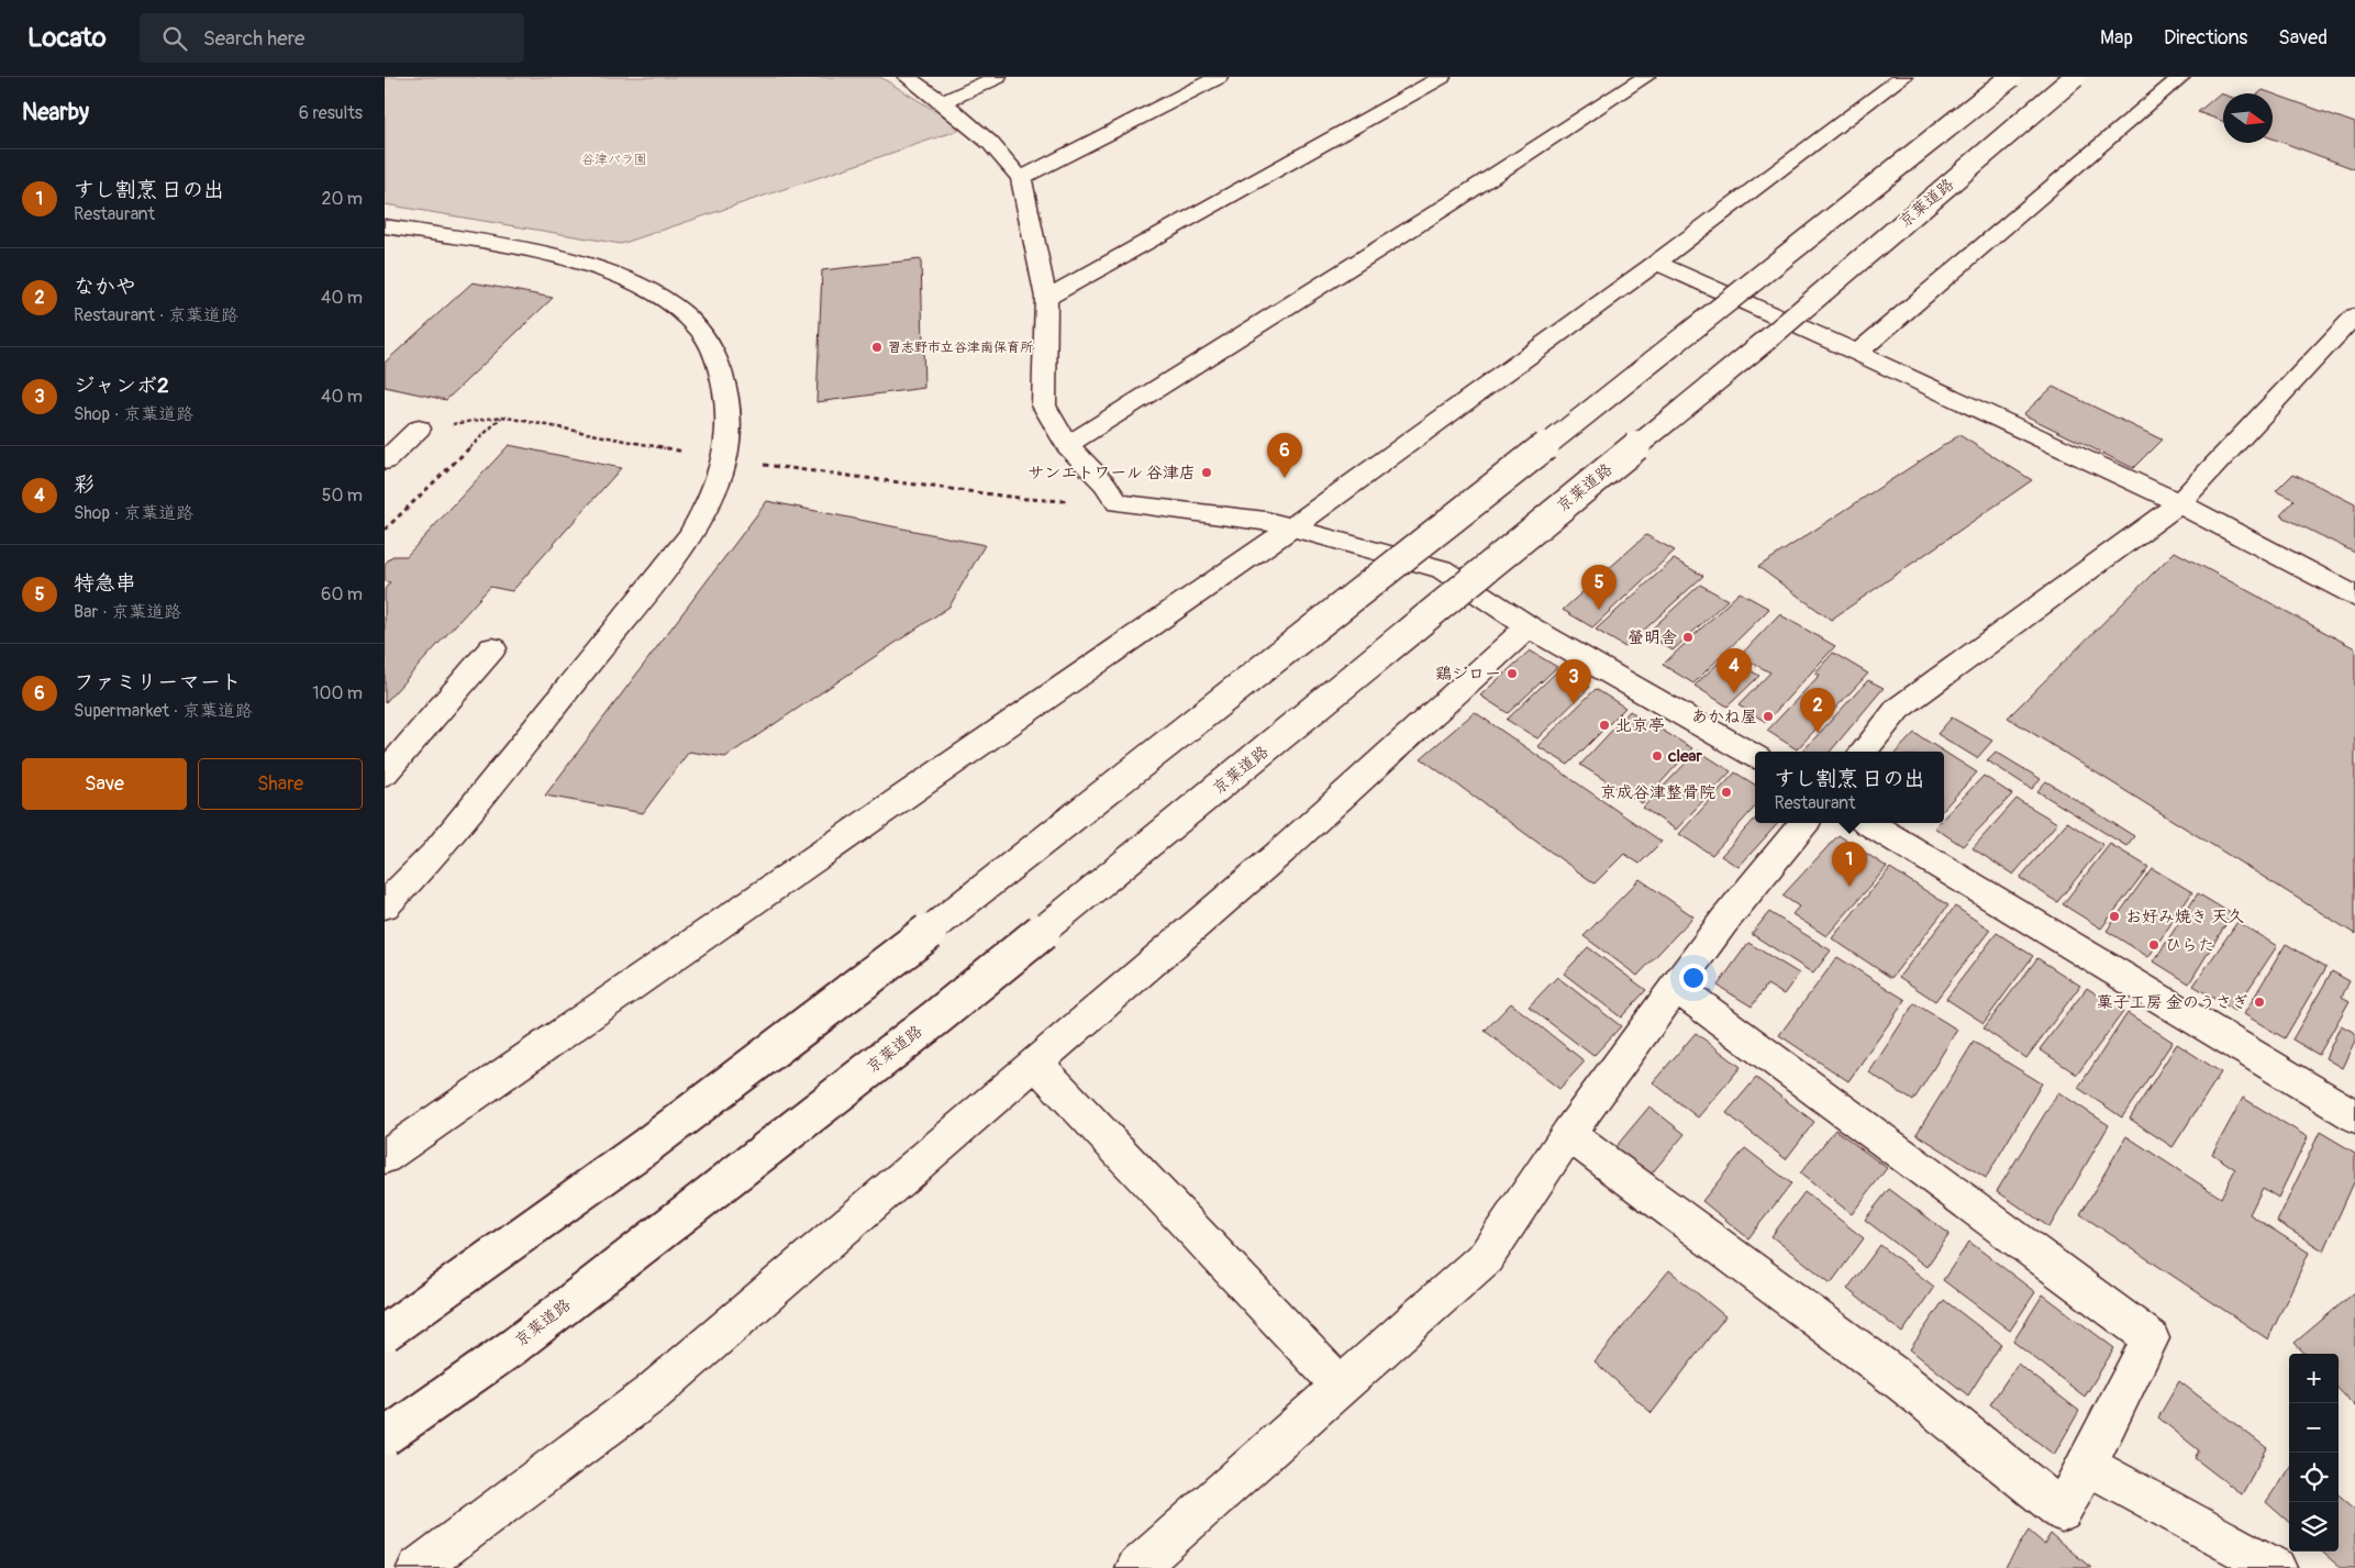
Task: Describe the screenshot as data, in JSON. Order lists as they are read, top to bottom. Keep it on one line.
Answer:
{"streets":{"main road":["京葉道路"]},"parks":["谷津バラ園"],"places":["習志野市立谷津南保育所","サンエトワール 谷津店","螢明舎","鶏ジロー","あかね屋","北京亭","clear","京成谷津整骨院","お好み焼き 天久","ひらた","菓子工房 金のうさぎ"],"north":"right","page":{"header":"Locato","search":"Search here","nav":["Map","Directions","Saved"],"heading":["Nearby","6 results"],"list":[{"mark":"1","name":"すし割烹 日の出","note":"Restaurant","value":"20 m"},{"mark":"2","name":"なかや","note":"Restaurant · 京葉道路","value":"40 m"},{"mark":"3","name":"ジャンボ2","note":"Shop · 京葉道路","value":"40 m"},{"mark":"4","name":"彩","note":"Shop · 京葉道路","value":"50 m"},{"mark":"5","name":"特急串","note":"Bar · 京葉道路","value":"60 m"},{"mark":"6","name":"ファミリーマート","note":"Supermarket · 京葉道路","value":"100 m"}],"pins":["6","5","4","3","2","1"],"buttons":["Save","Share"],"popup":["すし割烹 日の出","Restaurant"],"map_buttons":["+","−"]}}
